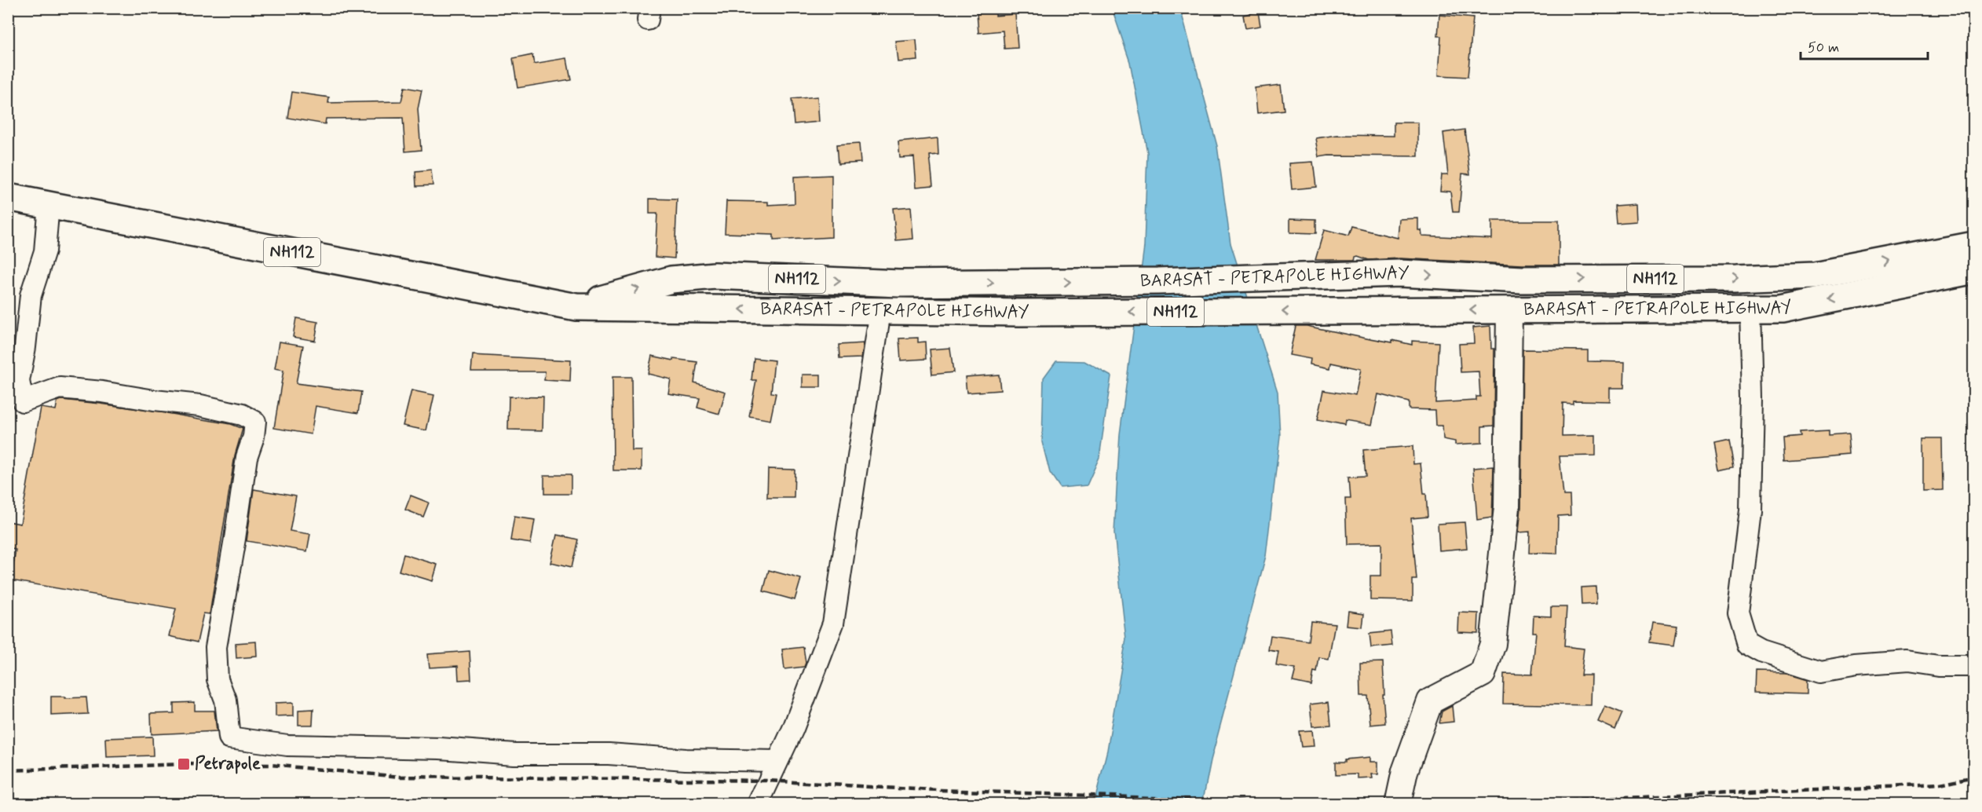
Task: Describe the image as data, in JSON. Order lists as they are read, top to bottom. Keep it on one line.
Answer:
{"streets":{"highway":["NH112","BARASAT - PETRAPOLE HIGHWAY"]},"places":{"transit":["Petrapole"]},"scale_bar":"50 m"}
